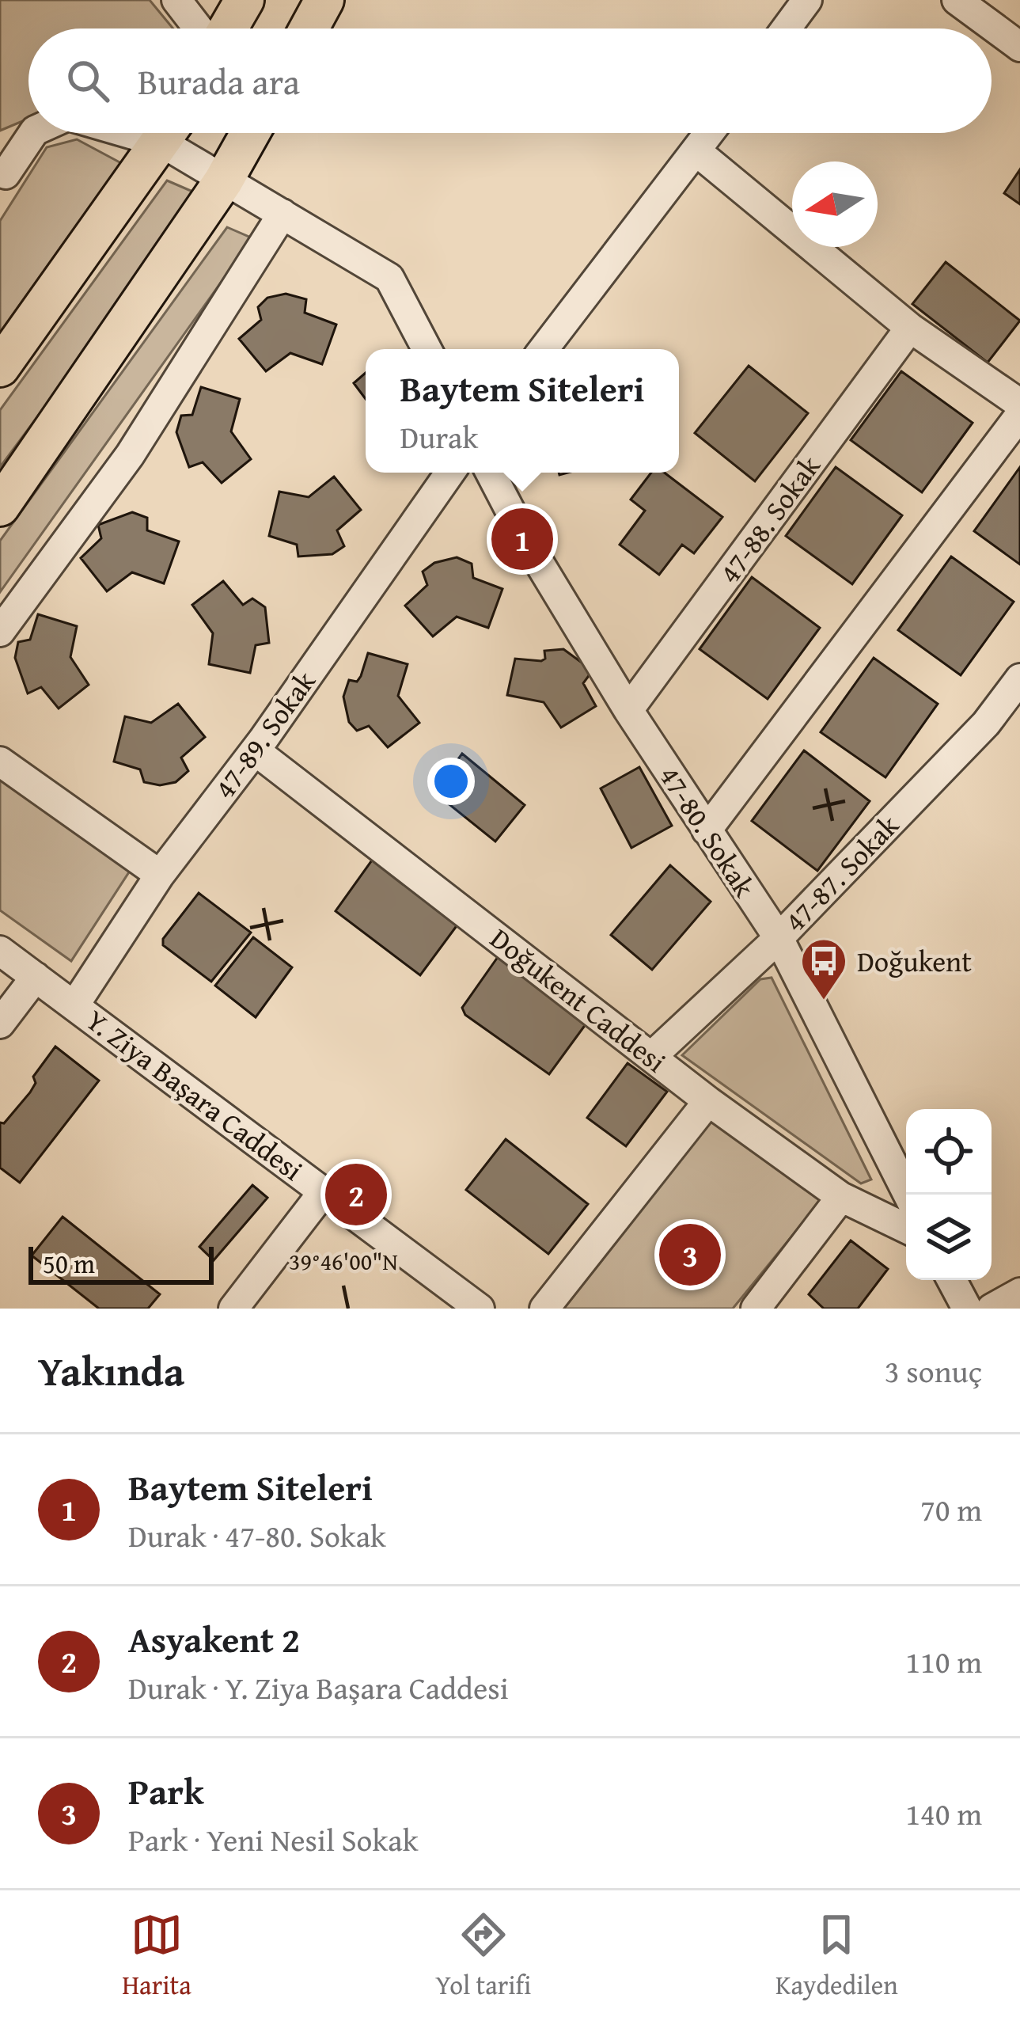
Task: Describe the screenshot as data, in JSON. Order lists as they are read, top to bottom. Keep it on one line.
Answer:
{"streets":{"street":["47-88. Sokak","47-89. Sokak","47-80. Sokak","47-87. Sokak","Doğukent Caddesi","Y. Ziya Başara Caddesi"]},"crossings":[["47-88. Sokak","47-80. Sokak"],["47-89. Sokak","Doğukent Caddesi"],["47-89. Sokak","Y. Ziya Başara Caddesi"],["47-80. Sokak","47-87. Sokak"],["47-87. Sokak","Doğukent Caddesi"]],"places":{"bus stop":["Doğukent"]},"scale_bar":"50 m","north":"left","page":{"search":"Burada ara","popup":["Baytem Siteleri","Durak"],"pins":["1","2","3"],"scale":"50 m","heading":["Yakında","3 sonuç"],"list":[{"mark":"1","name":"Baytem Siteleri","note":"Durak · 47-80. Sokak","value":"70 m"},{"mark":"2","name":"Asyakent 2","note":"Durak · Y. Ziya Başara Caddesi","value":"110 m"},{"mark":"3","name":"Park","note":"Park · Yeni Nesil Sokak","value":"140 m"}],"nav":["Harita","Yol tarifi","Kaydedilen"]},"coordinates":["39°46'00\"N"]}
